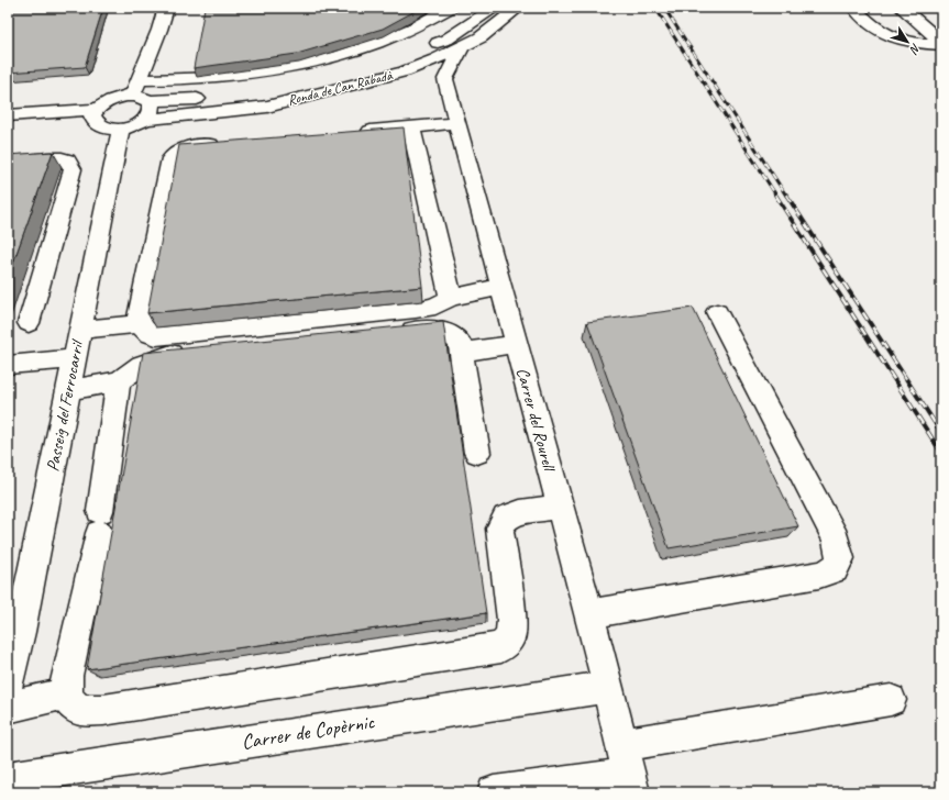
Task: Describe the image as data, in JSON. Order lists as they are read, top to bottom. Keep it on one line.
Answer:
{"streets":{"street":["Ronda de Can Rabadà","Passeig del Ferrocarril","Carrer del Rourell","Carrer de Copèrnic"]},"crossings":[["Ronda de Can Rabadà","Passeig del Ferrocarril"],["Ronda de Can Rabadà","Carrer del Rourell"],["Carrer del Rourell","Carrer de Copèrnic"]],"north":"bottom right"}
